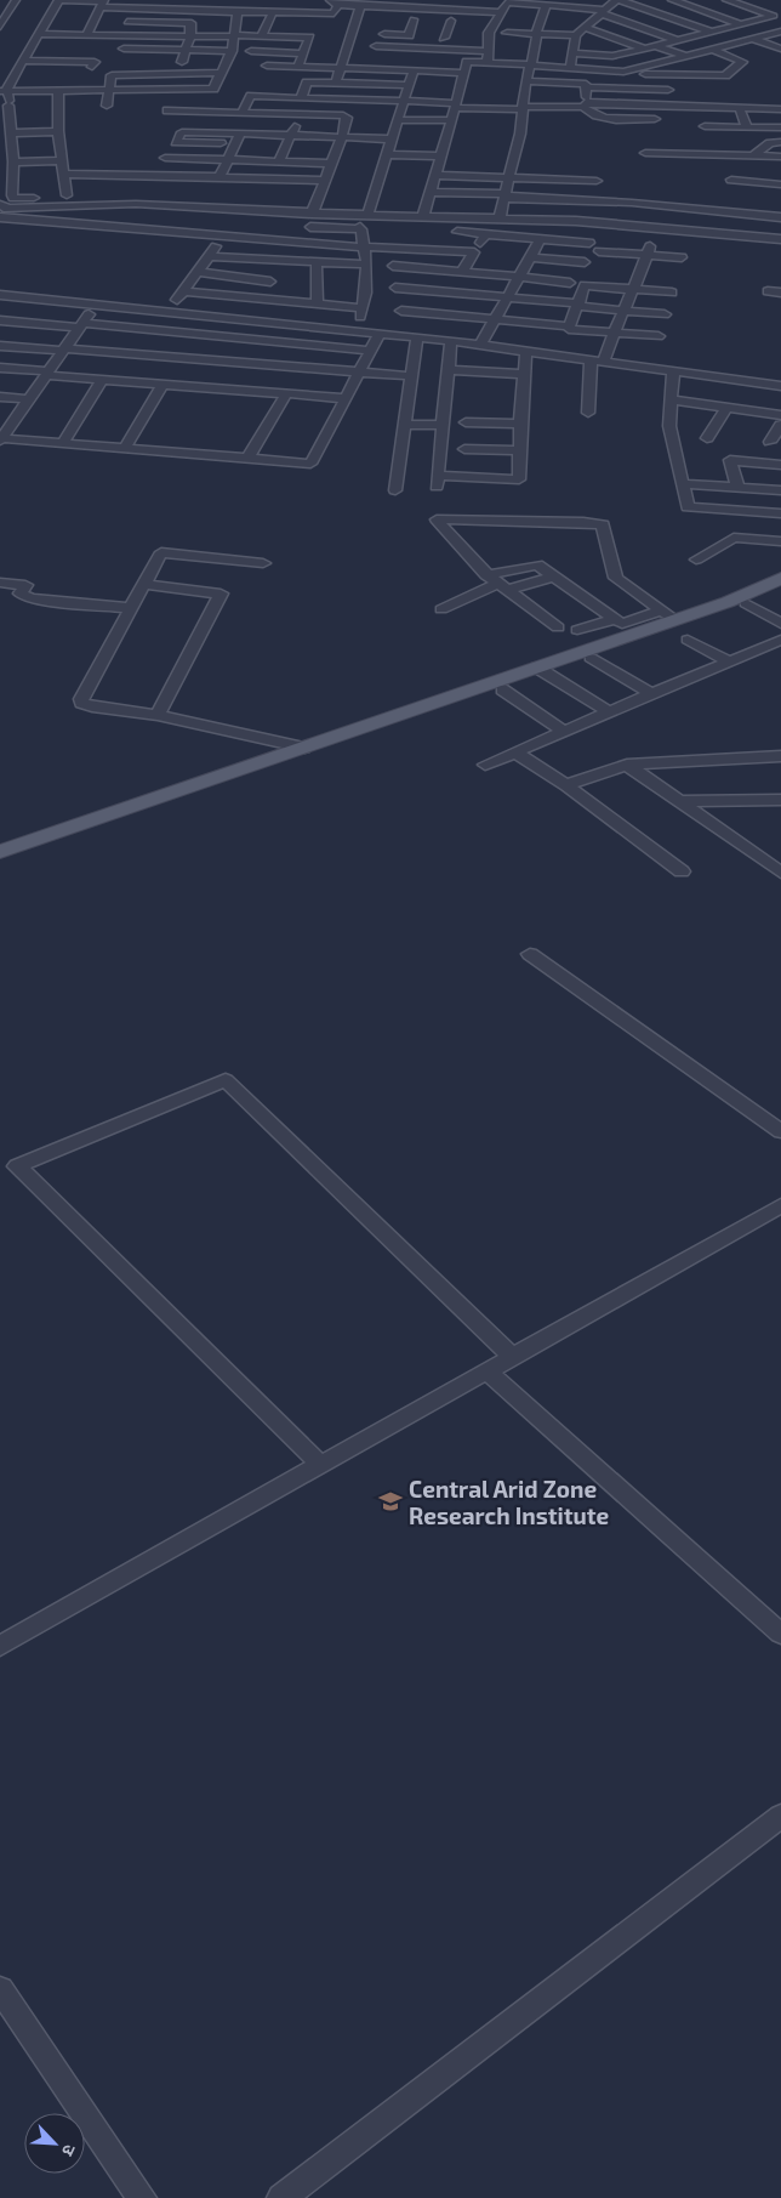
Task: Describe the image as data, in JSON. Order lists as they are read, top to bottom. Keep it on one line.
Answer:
{"places":{"school or university":["Central Arid Zone Research Institute"]},"north":"bottom right"}
